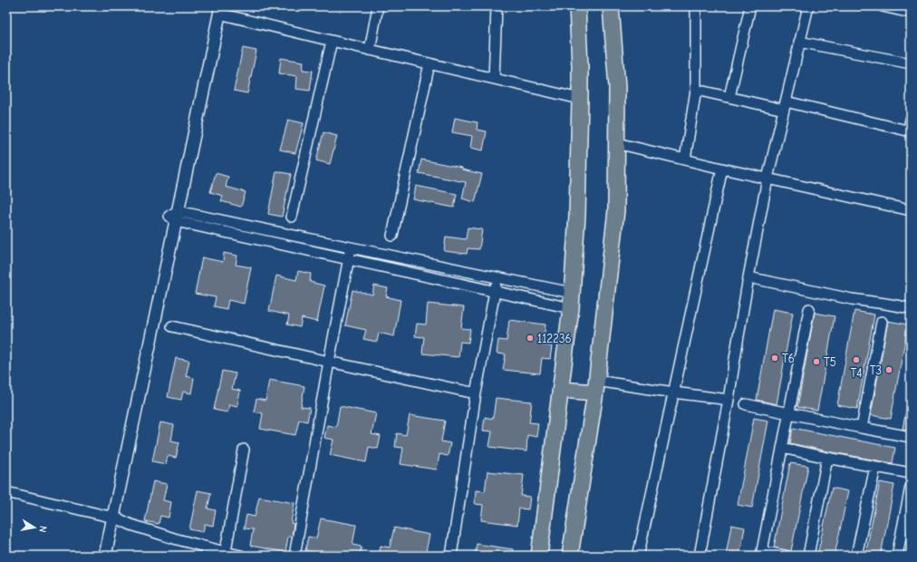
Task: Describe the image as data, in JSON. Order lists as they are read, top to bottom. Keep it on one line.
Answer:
{"places":["112236","T6","T4","T5","T3"],"north":"right"}
